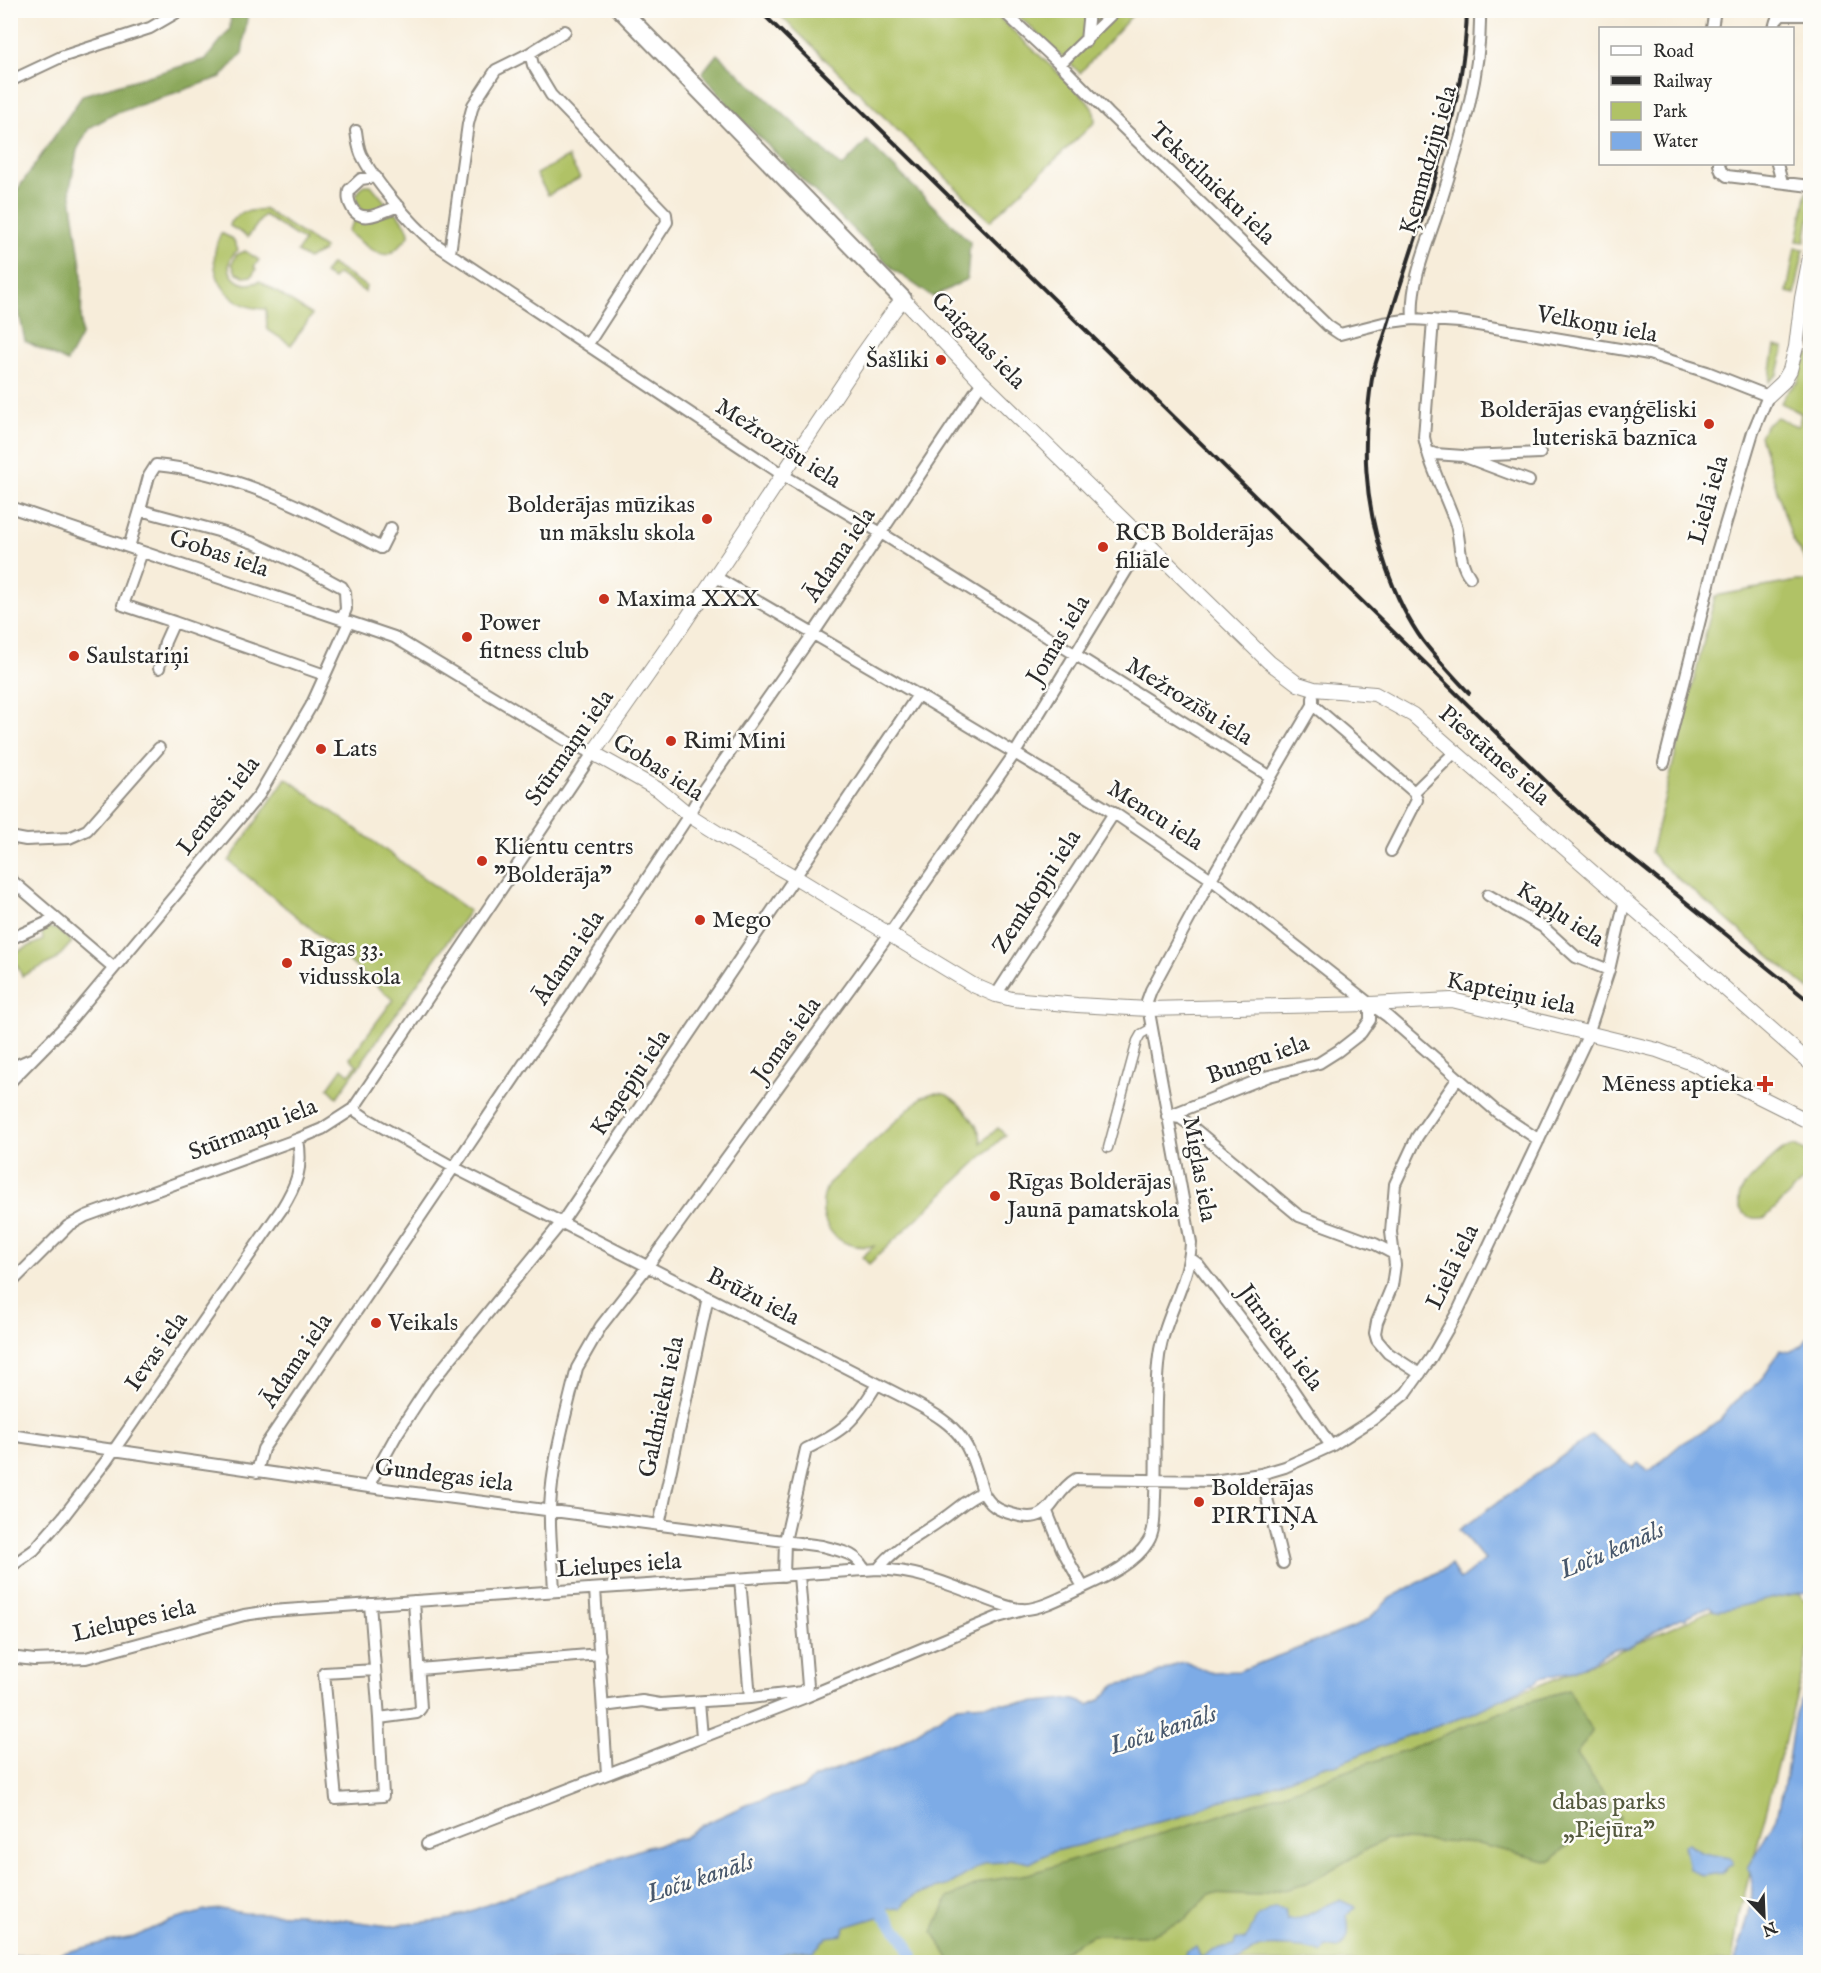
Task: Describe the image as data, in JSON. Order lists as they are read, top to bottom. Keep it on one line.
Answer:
{"streets":{"main road":["Gaigalas iela"],"street":["Ķemmdziju iela","Tekstilnieku iela","Velkoņu iela","Mežrozīšu iela","Lielā iela","Gobas iela","Ādama iela","Jomas iela","Stūrmaņu iela","Piestātnes iela","Lemešu iela","Mencu iela","Zemkopju iela","Kapļu iela","Kapteiņu iela","Bungu iela","Kaņepju iela","Miglas iela","Brūžu iela","Jūrnieku iela","Ievas iela","Galdnieku iela","Gundegas iela","Lielupes iela"]},"crossings":[["Ķemmdziju iela","Tekstilnieku iela"],["Ķemmdziju iela","Velkoņu iela"],["Tekstilnieku iela","Velkoņu iela"],["Velkoņu iela","Lielā iela"],["Gaigalas iela","Ādama iela"],["Gaigalas iela","Jomas iela"],["Gaigalas iela","Stūrmaņu iela"],["Gaigalas iela","Piestātnes iela"],["Mežrozīšu iela","Ādama iela"],["Mežrozīšu iela","Jomas iela"],["Mežrozīšu iela","Stūrmaņu iela"],["Mežrozīšu iela","Miglas iela"],["Lielā iela","Piestātnes iela"],["Lielā iela","Mencu iela"],["Lielā iela","Kapļu iela"],["Lielā iela","Kapteiņu iela"],["Lielā iela","Miglas iela"],["Lielā iela","Jūrnieku iela"],["Gobas iela","Ādama iela"],["Gobas iela","Jomas iela"],["Gobas iela","Stūrmaņu iela"],["Gobas iela","Lemešu iela"],["Gobas iela","Zemkopju iela"],["Gobas iela","Kapteiņu iela"],["Gobas iela","Kaņepju iela"],["Gobas iela","Miglas iela"],["Ādama iela","Mencu iela"],["Ādama iela","Brūžu iela"],["Ādama iela","Gundegas iela"],["Jomas iela","Mencu iela"],["Jomas iela","Brūžu iela"],["Jomas iela","Gundegas iela"],["Jomas iela","Lielupes iela"],["Stūrmaņu iela","Mencu iela"],["Stūrmaņu iela","Brūžu iela"],["Stūrmaņu iela","Ievas iela"],["Mencu iela","Zemkopju iela"],["Mencu iela","Kapteiņu iela"],["Mencu iela","Bungu iela"],["Mencu iela","Kaņepju iela"],["Mencu iela","Miglas iela"],["Kapteiņu iela","Bungu iela"],["Kapteiņu iela","Miglas iela"],["Bungu iela","Miglas iela"],["Kaņepju iela","Brūžu iela"],["Kaņepju iela","Gundegas iela"],["Miglas iela","Jūrnieku iela"],["Brūžu iela","Galdnieku iela"],["Ievas iela","Gundegas iela"],["Galdnieku iela","Gundegas iela"],["Gundegas iela","Lielupes iela"]],"water":["Loču kanāls"],"parks":["dabas parks „Piejūra”"],"places":{"other":["Šašliki","Bolderājas evaņģēliski luteriskā baznīca","Bolderājas mūzikas un mākslu skola","RCB Bolderājas filiāle","Maxima XXX","Power fitness club","Saulstariņi","Rimi Mini","Lats","Klientu centrs \"Bolderāja\"","Mego","Rīgas 33. vidusskola","Rīgas Bolderājas Jaunā pamatskola","Veikals","Bolderājas PIRTIŅA"],"health":["Mēness aptieka"]},"legend":["Road","Railway","Park","Water"],"north":"bottom right"}
